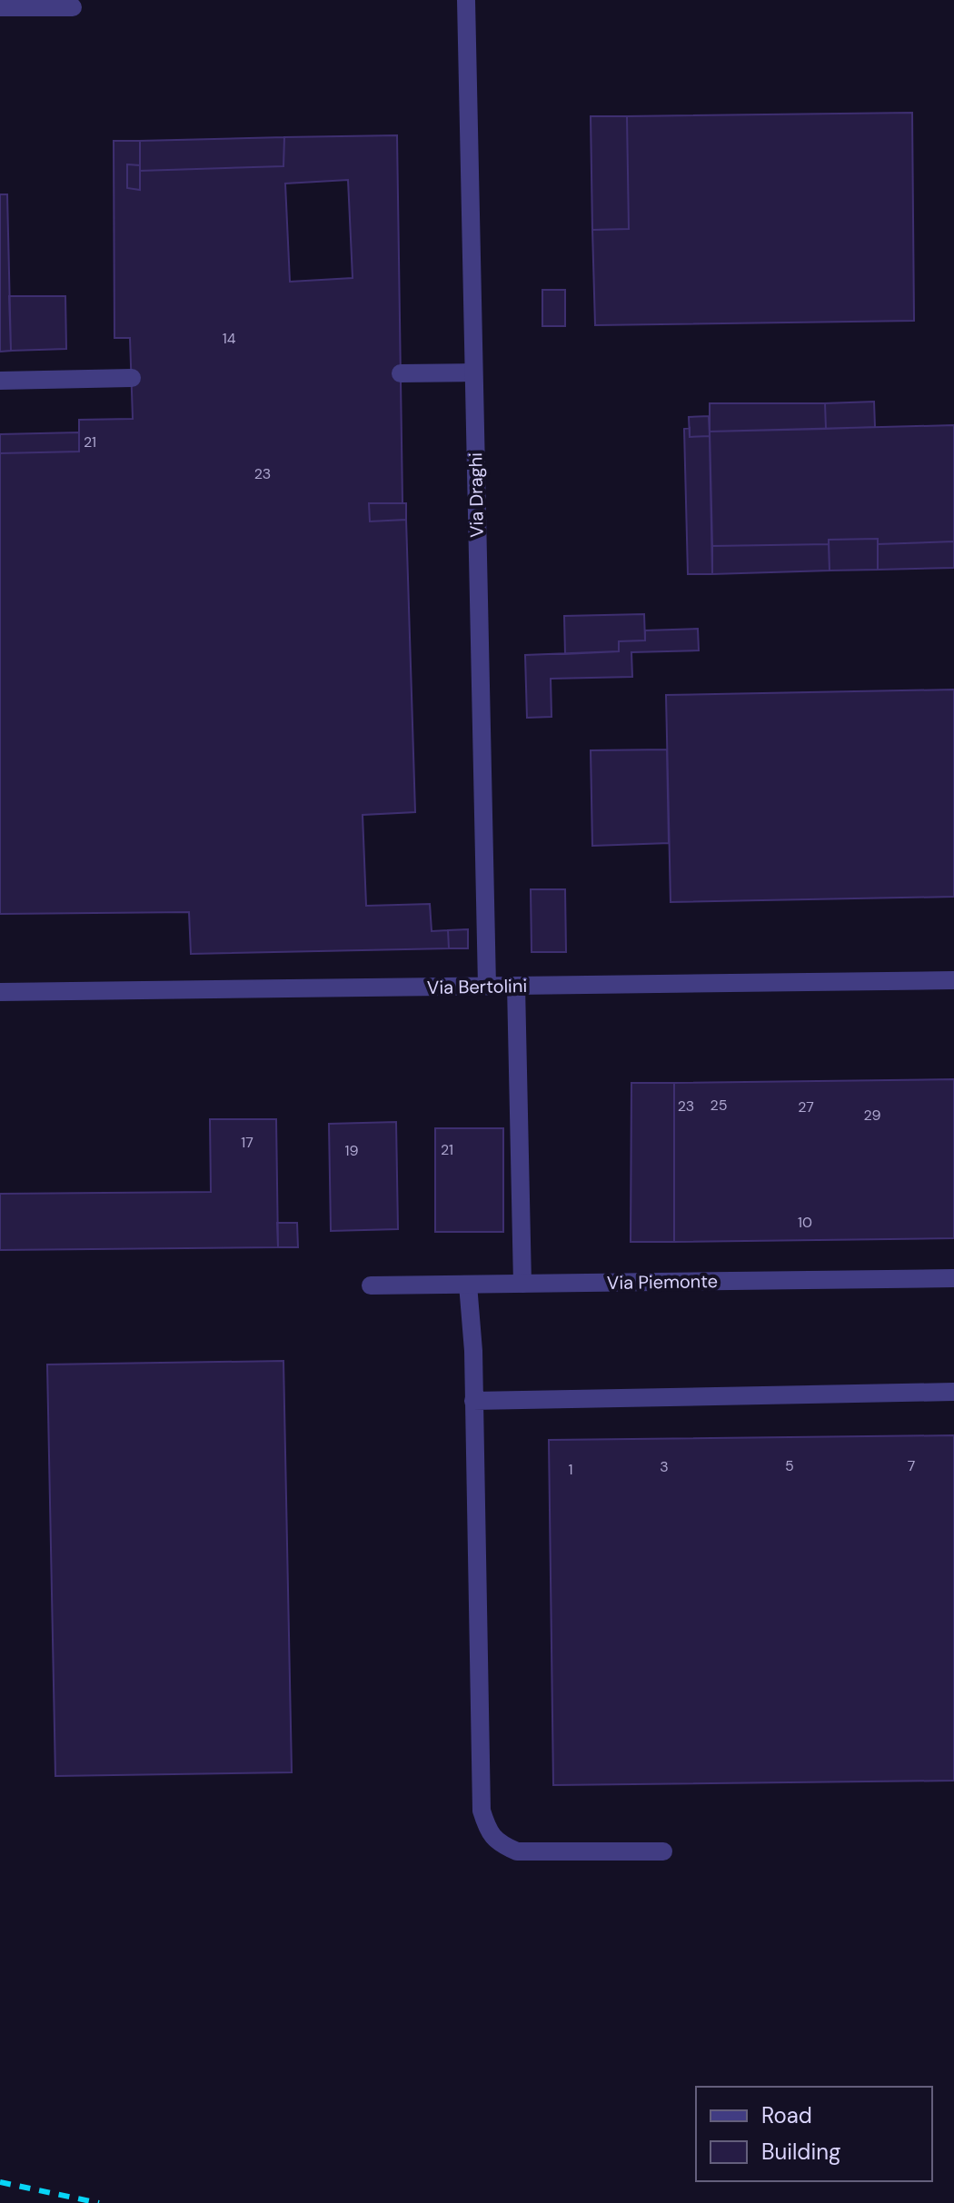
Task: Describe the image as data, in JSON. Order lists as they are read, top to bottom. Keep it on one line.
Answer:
{"streets":{"street":["Via Draghi","Via Bertolini","Via Piemonte"]},"crossings":[["Via Draghi","Via Bertolini"]],"house_numbers":["14","21","23","25","23","27","29","17","21","19","10","5","7","3","1"],"legend":["Road","Building"]}
